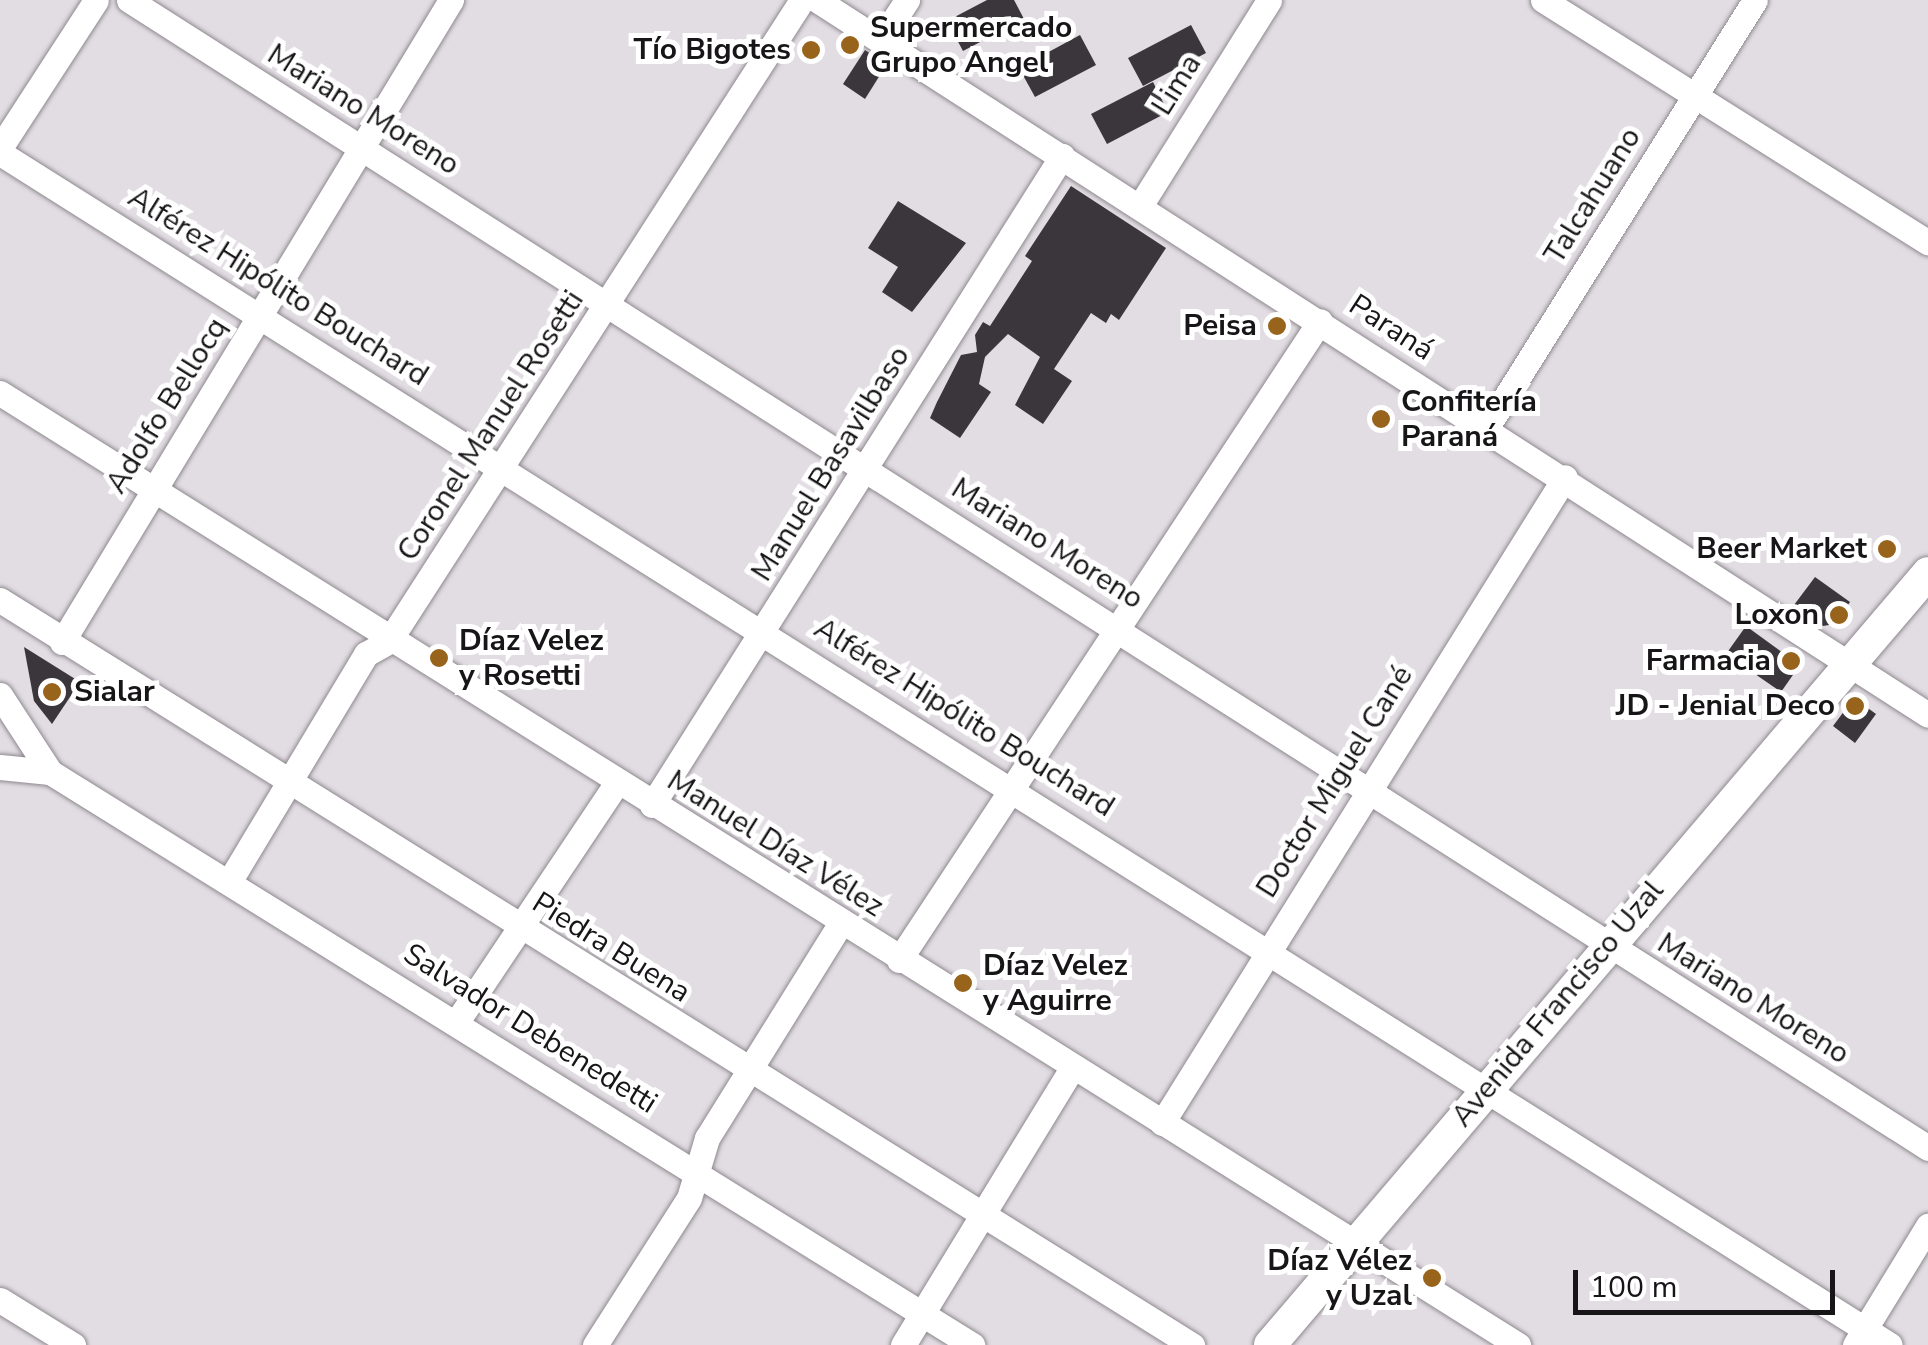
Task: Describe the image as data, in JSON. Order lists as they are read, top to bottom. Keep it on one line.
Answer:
{"streets":{"main road":["Avenida Francisco Uzal"],"street":["Lima","Mariano Moreno","Talcahuano","Alférez Hipólito Bouchard","Paraná","Adolfo Bellocq","Coronel Manuel Rosetti","Manuel Basavilbaso","Doctor Miguel Cané","Manuel Díaz Vélez","Piedra Buena","Salvador Debenedetti"]},"crossings":[["Lima","Paraná"],["Mariano Moreno","Adolfo Bellocq"],["Mariano Moreno","Coronel Manuel Rosetti"],["Mariano Moreno","Manuel Basavilbaso"],["Mariano Moreno","Doctor Miguel Cané"],["Mariano Moreno","Avenida Francisco Uzal"],["Talcahuano","Paraná"],["Alférez Hipólito Bouchard","Adolfo Bellocq"],["Alférez Hipólito Bouchard","Coronel Manuel Rosetti"],["Alférez Hipólito Bouchard","Manuel Basavilbaso"],["Alférez Hipólito Bouchard","Doctor Miguel Cané"],["Alférez Hipólito Bouchard","Avenida Francisco Uzal"],["Paraná","Manuel Basavilbaso"],["Paraná","Doctor Miguel Cané"],["Paraná","Avenida Francisco Uzal"],["Adolfo Bellocq","Manuel Díaz Vélez"],["Adolfo Bellocq","Piedra Buena"],["Coronel Manuel Rosetti","Manuel Díaz Vélez"],["Coronel Manuel Rosetti","Piedra Buena"],["Coronel Manuel Rosetti","Salvador Debenedetti"],["Manuel Basavilbaso","Manuel Díaz Vélez"],["Doctor Miguel Cané","Manuel Díaz Vélez"],["Manuel Díaz Vélez","Avenida Francisco Uzal"]],"places":["Supermercado Grupo Angel","Tío Bigotes","Peisa","Confitería Paraná","Beer Market","Loxon","Díaz Velez y Rosetti","Farmacia","Sialar","JD - Jenial Deco","Díaz Velez y Aguirre","Díaz Vélez y Uzal"],"scale_bar":"100 m"}
